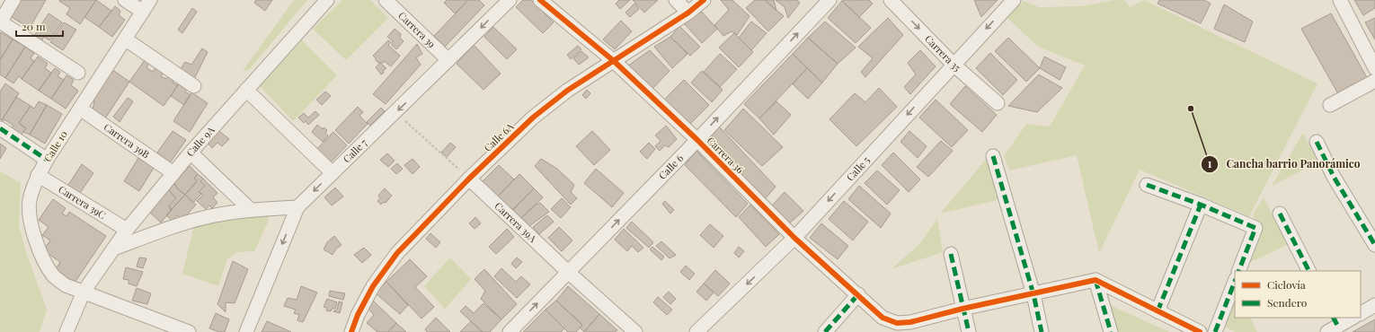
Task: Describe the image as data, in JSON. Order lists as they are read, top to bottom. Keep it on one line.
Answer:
{"streets":{"street":["Carrera 39","Carrera 35","Calle 6A","Carrera 39B","Calle 9A","Calle 10","Calle 7","Carrera 36","Calle 6","Calle 5","Carrera 39C","Carrera 39A"]},"crossings":[["Carrera 39","Calle 7"],["Carrera 35","Calle 5"],["Calle 6A","Carrera 36"],["Calle 6A","Carrera 39A"],["Carrera 39B","Calle 9A"],["Carrera 39B","Calle 10"],["Calle 9A","Calle 10"],["Calle 9A","Carrera 39C"],["Calle 10","Carrera 39C"],["Carrera 36","Calle 6"],["Carrera 36","Calle 5"],["Calle 6","Carrera 39A"]],"one_way":["Carrera 35","Calle 7","Calle 6","Calle 5"],"places":["Cancha barrio Panorámico"],"legend":["Ciclovía","Sendero"],"scale_bar":"20 m"}
